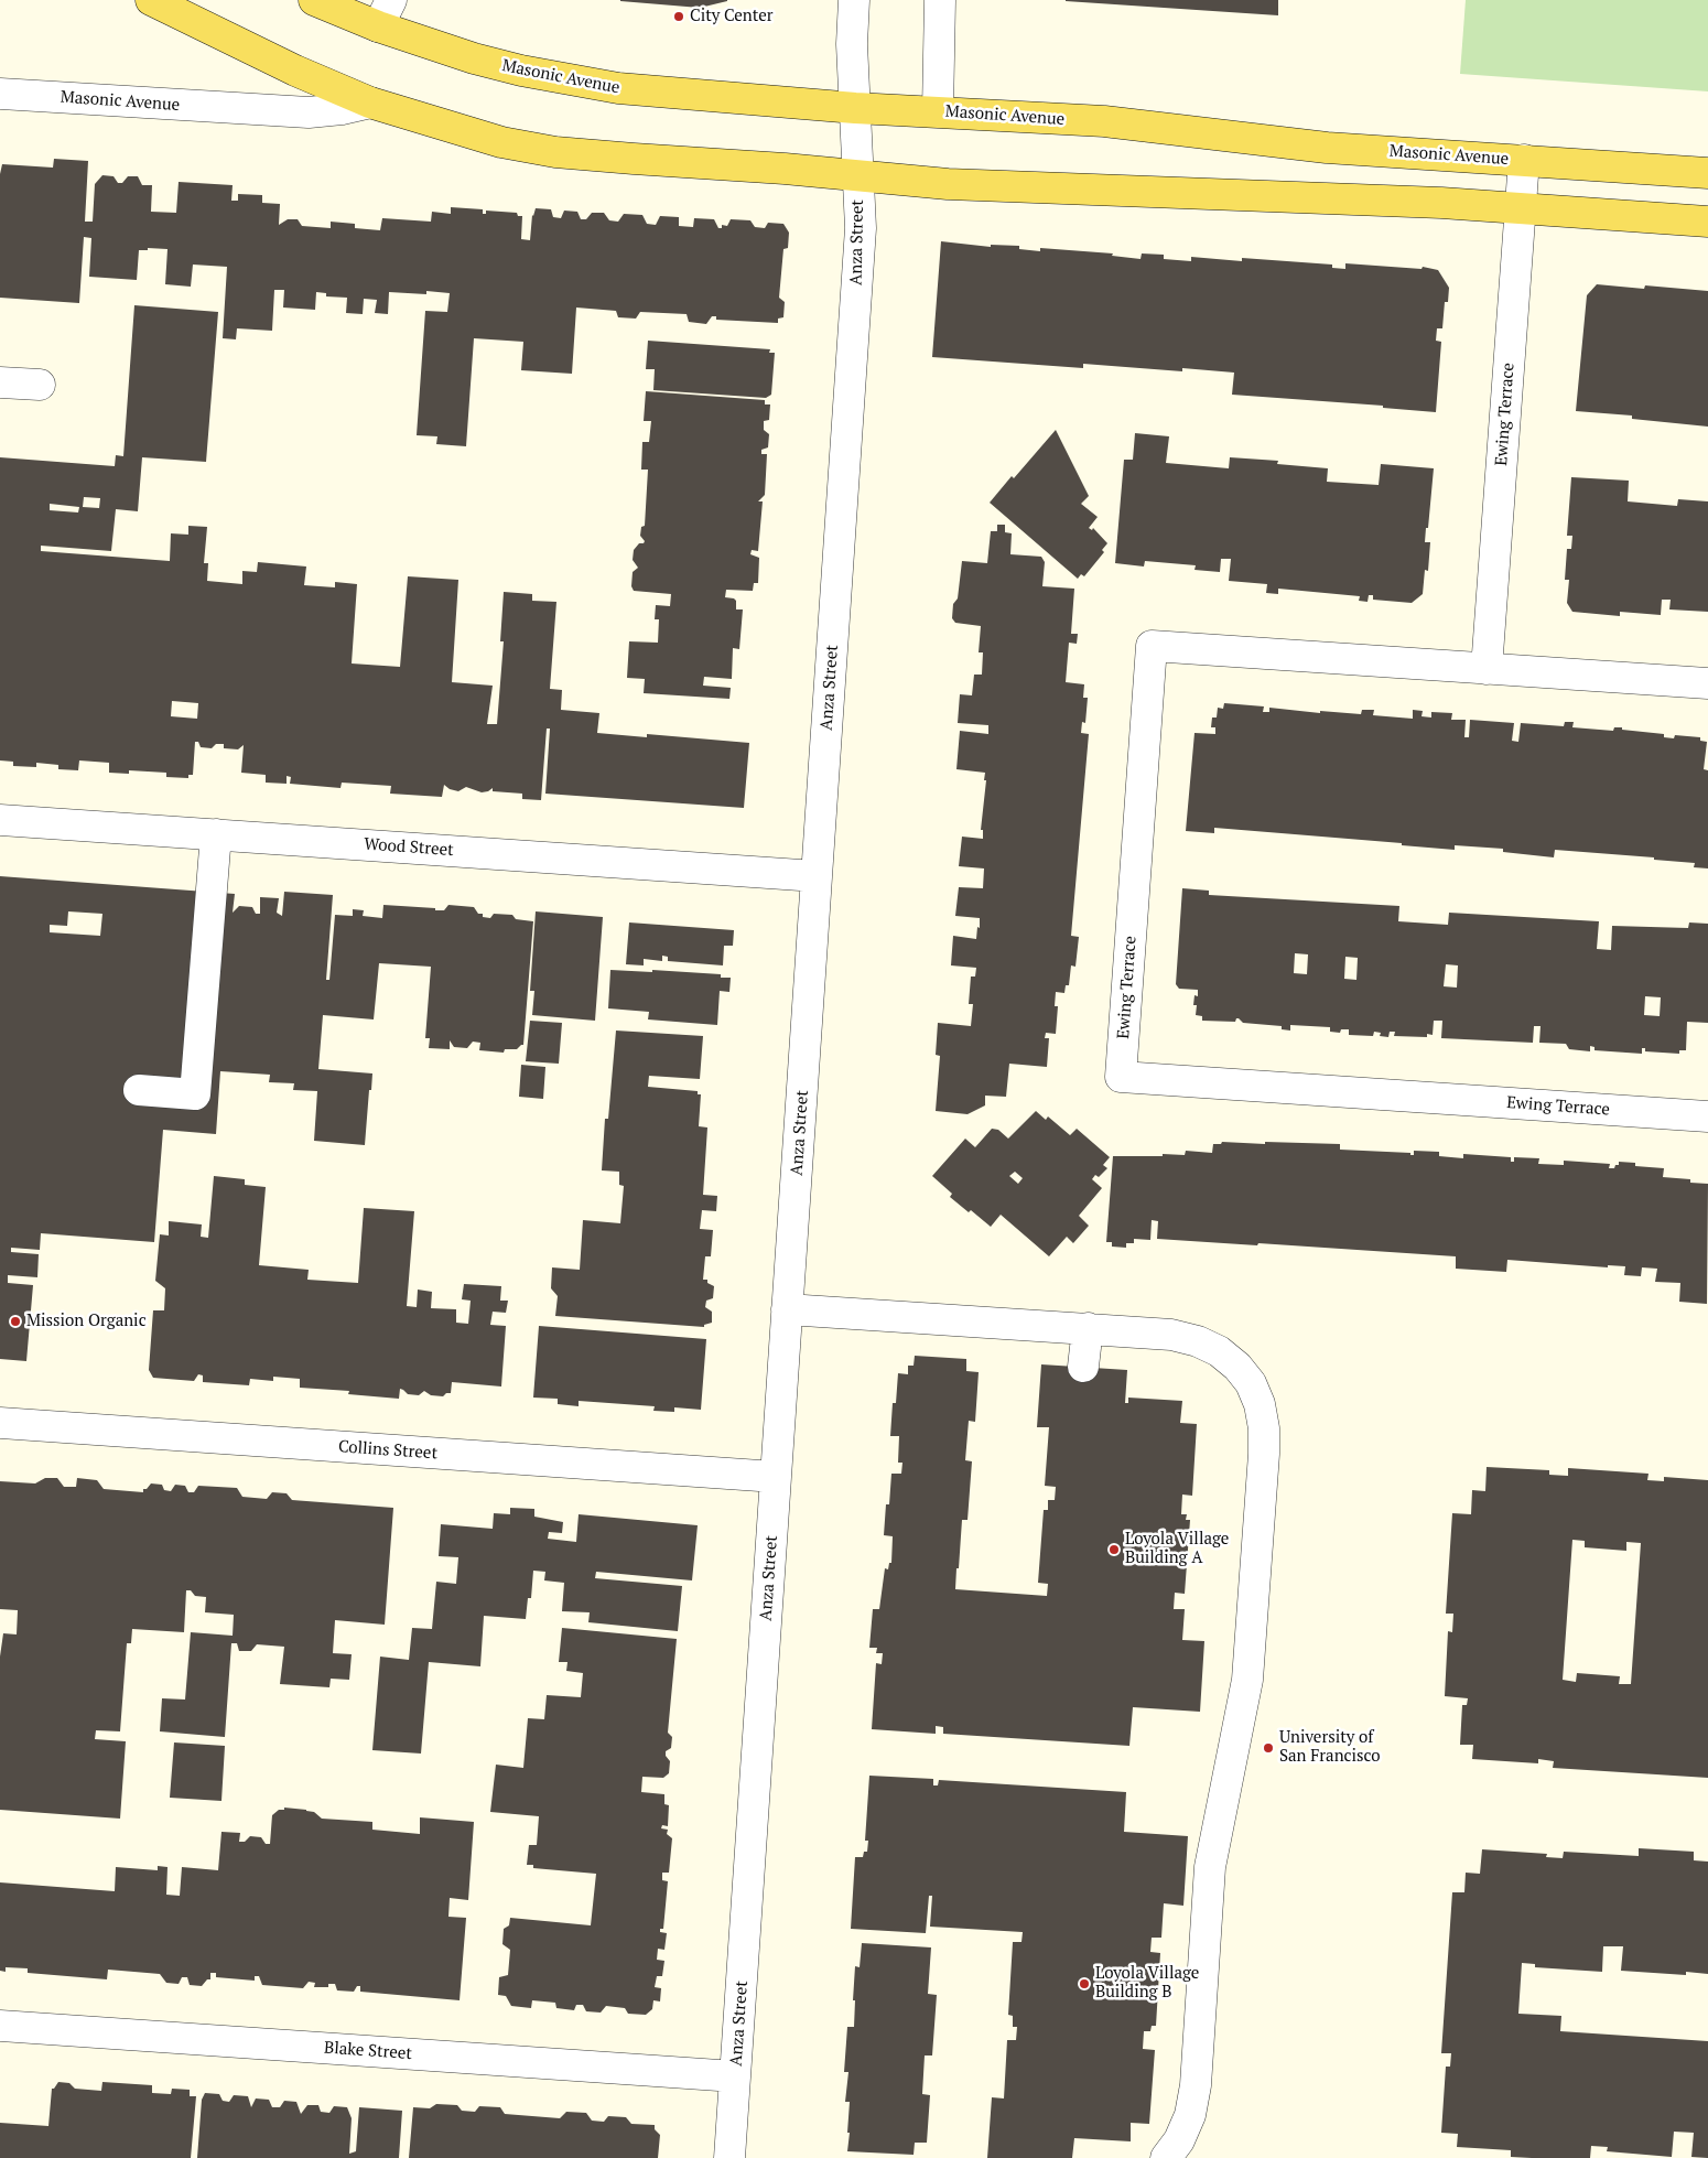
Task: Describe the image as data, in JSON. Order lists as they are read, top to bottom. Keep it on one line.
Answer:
{"streets":{"main road":["Masonic Avenue"],"street":["Anza Street","Ewing Terrace","Wood Street","Collins Street","Blake Street"]},"crossings":[["Masonic Avenue","Anza Street"],["Masonic Avenue","Ewing Terrace"],["Anza Street","Wood Street"],["Anza Street","Collins Street"],["Anza Street","Blake Street"]],"places":["City Center","Mission Organic","Loyola Village Building A","University of San Francisco","Loyola Village Building B"]}
